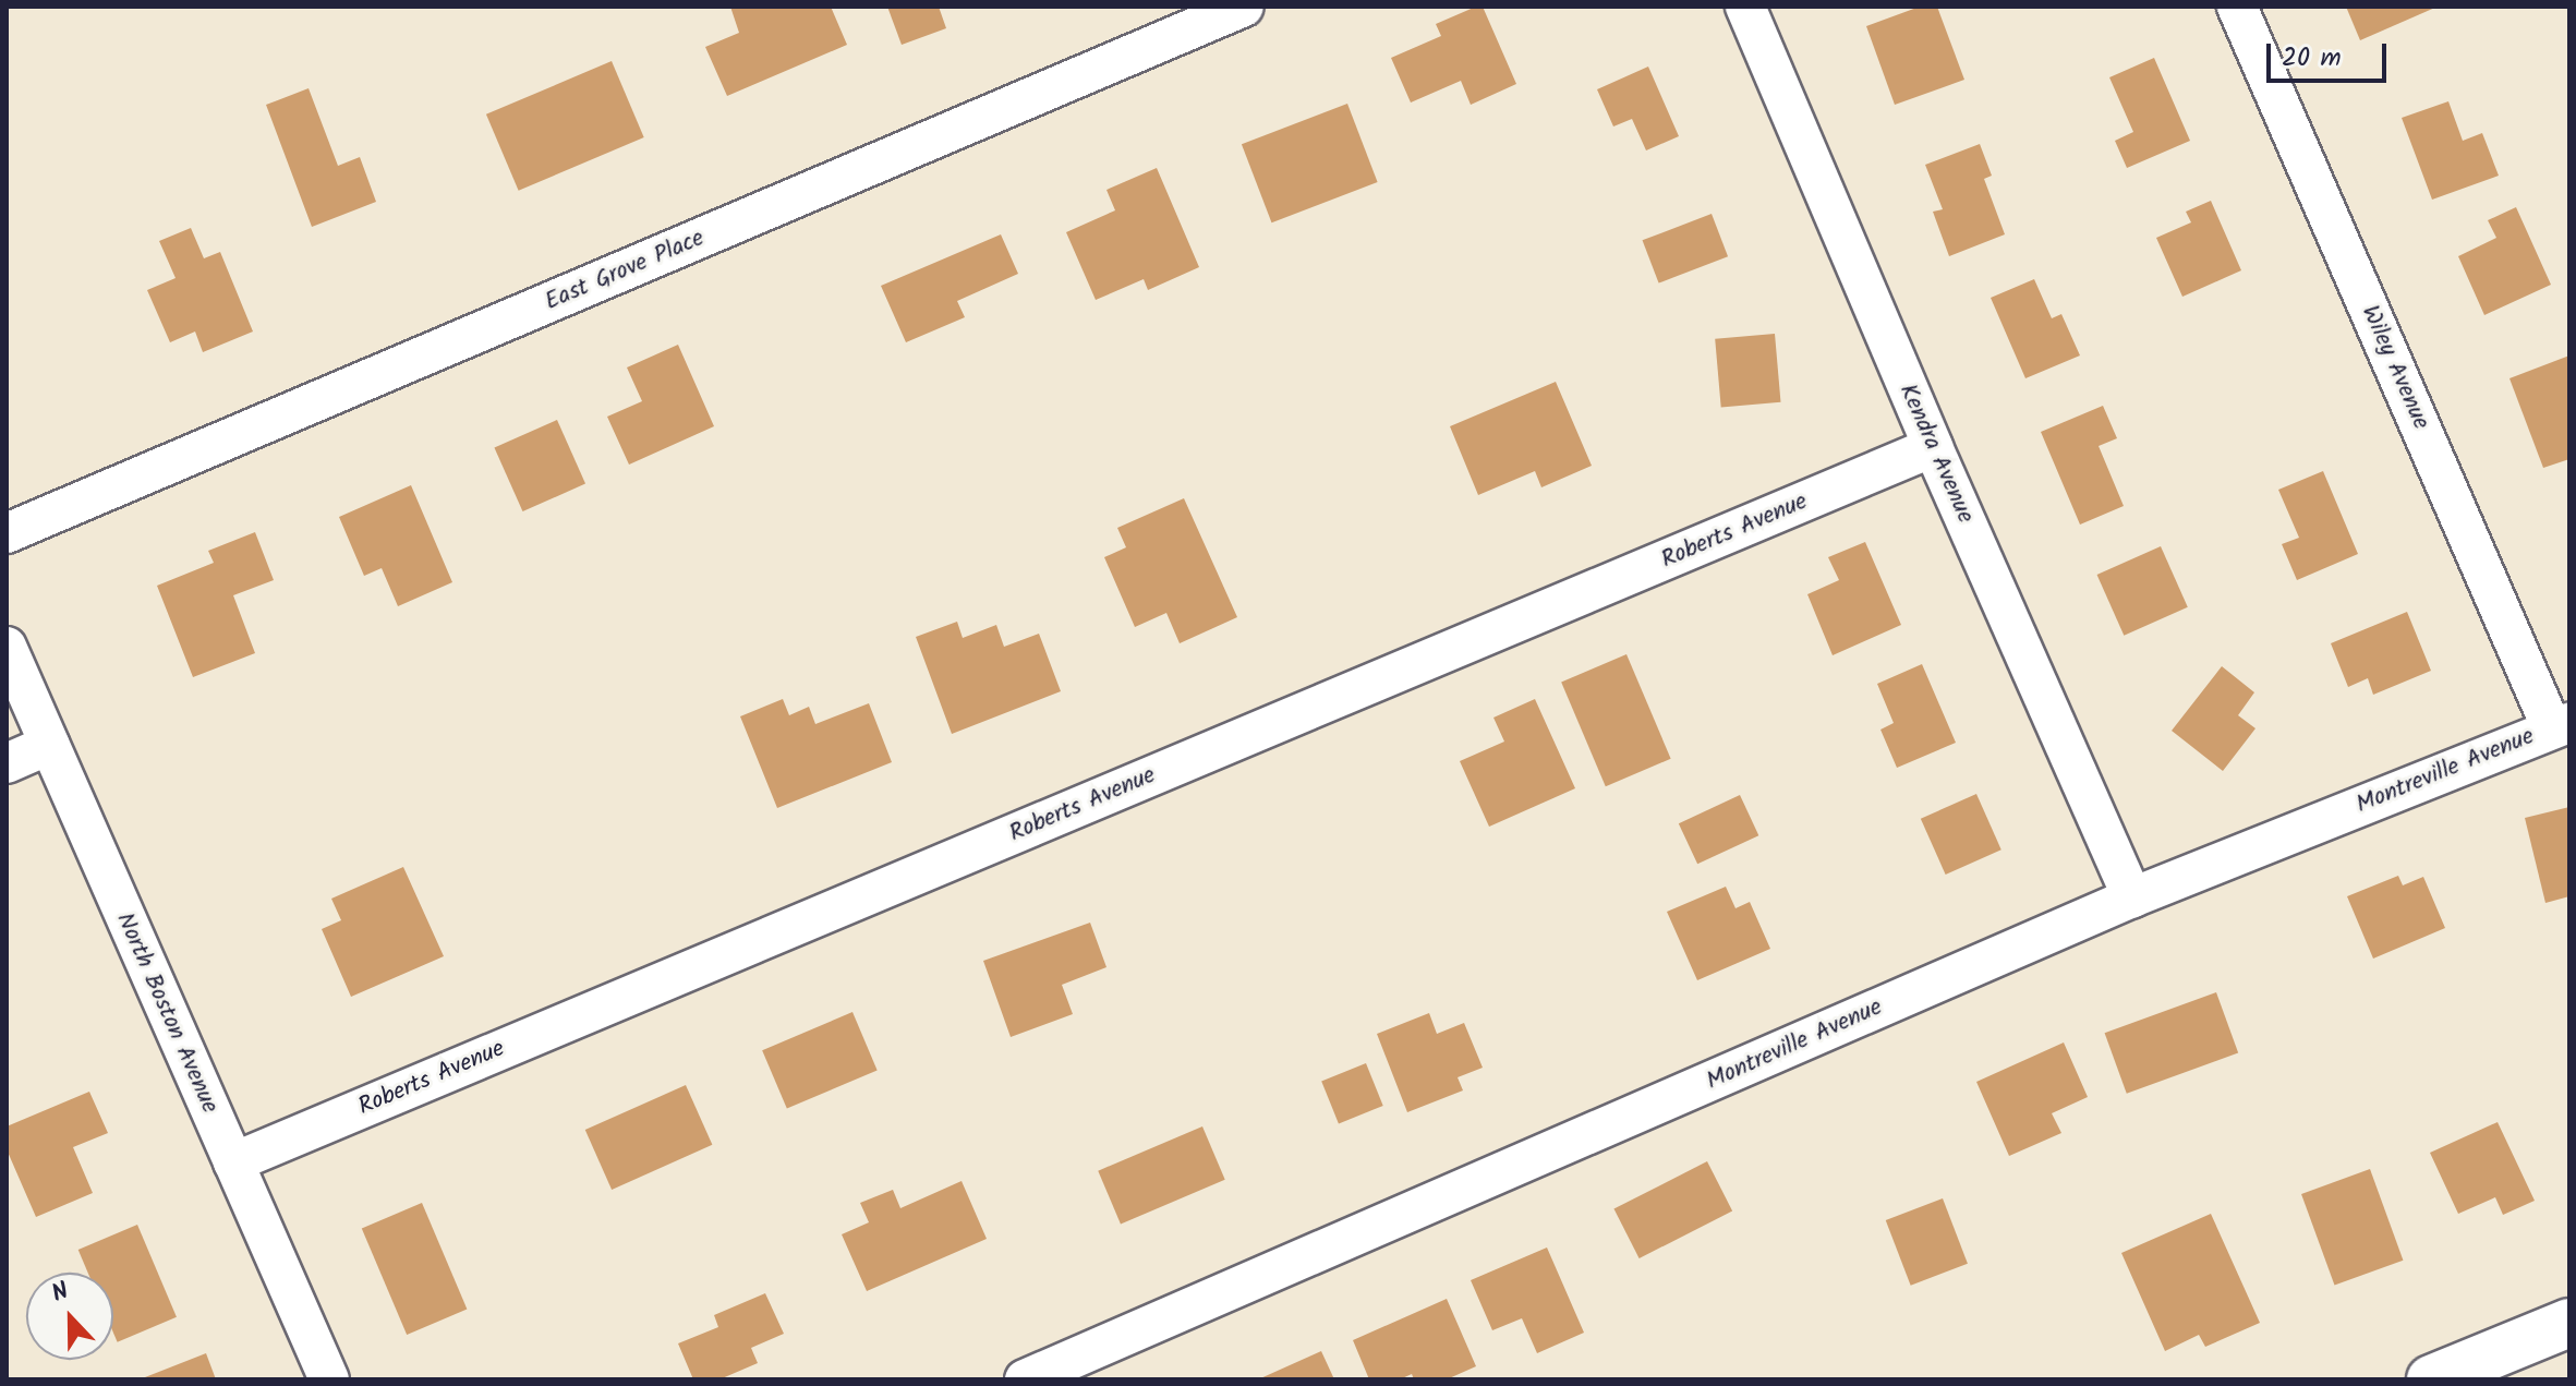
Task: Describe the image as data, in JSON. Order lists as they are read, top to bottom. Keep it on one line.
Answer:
{"streets":{"street":["East Grove Place","Wiley Avenue","Kendra Avenue","Roberts Avenue","Montreville Avenue","North Boston Avenue"]},"crossings":[["Wiley Avenue","Montreville Avenue"],["Kendra Avenue","Roberts Avenue"],["Kendra Avenue","Montreville Avenue"],["Roberts Avenue","North Boston Avenue"]],"scale_bar":"20 m","north":"top"}
